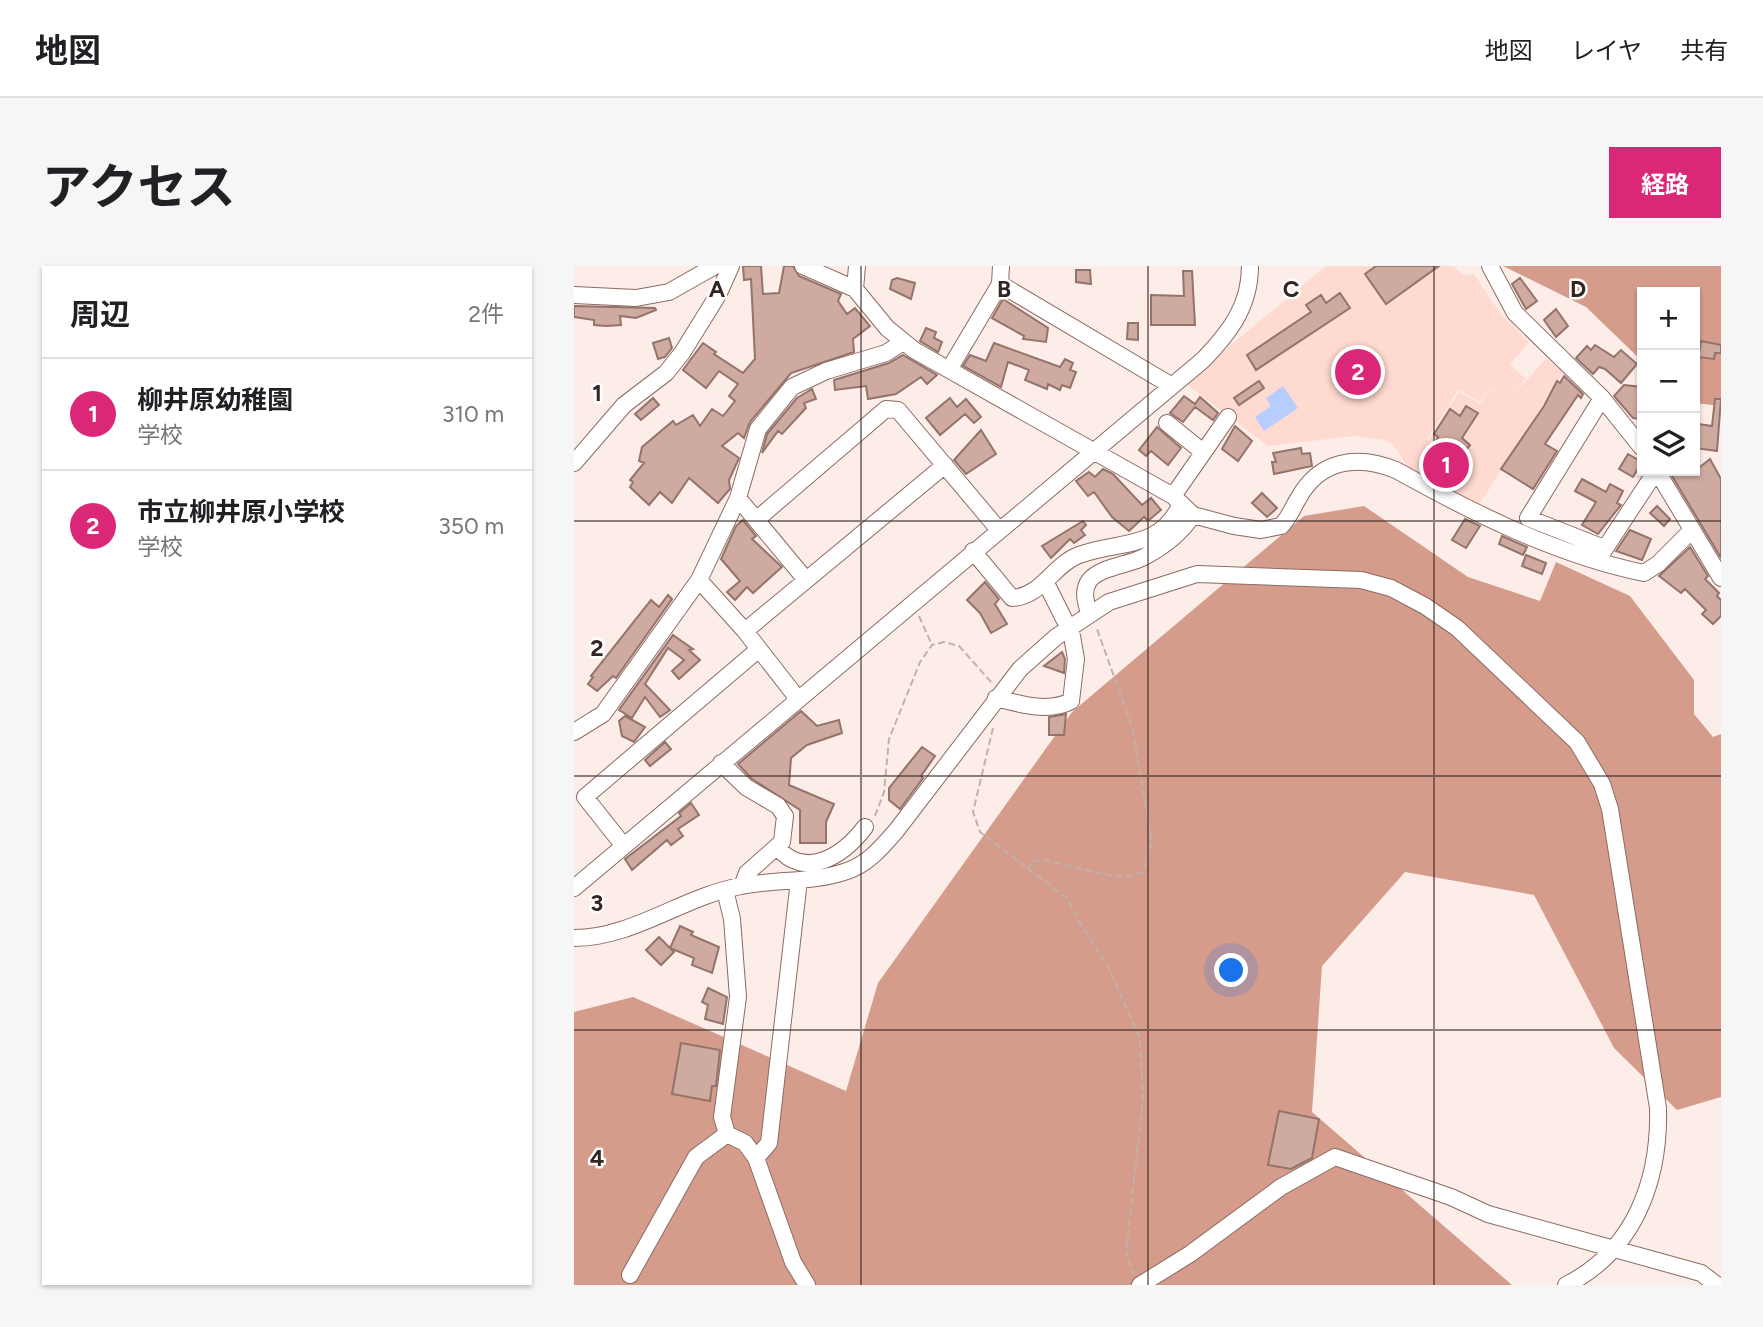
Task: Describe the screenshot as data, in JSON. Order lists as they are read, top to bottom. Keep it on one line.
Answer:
{"page":{"header":"地図","nav":["地図","レイヤ","共有"],"title":"アクセス","buttons":"経路","heading":["周辺","2件"],"map_buttons":["+","−"],"pins":["2","1"],"list":[{"mark":"1","name":"柳井原幼稚園","note":"学校","value":"310 m"},{"mark":"2","name":"市立柳井原小学校","note":"学校","value":"350 m"}]},"grid":{"columns":["A","B","C","D"],"rows":["1","2","3","4"]}}
